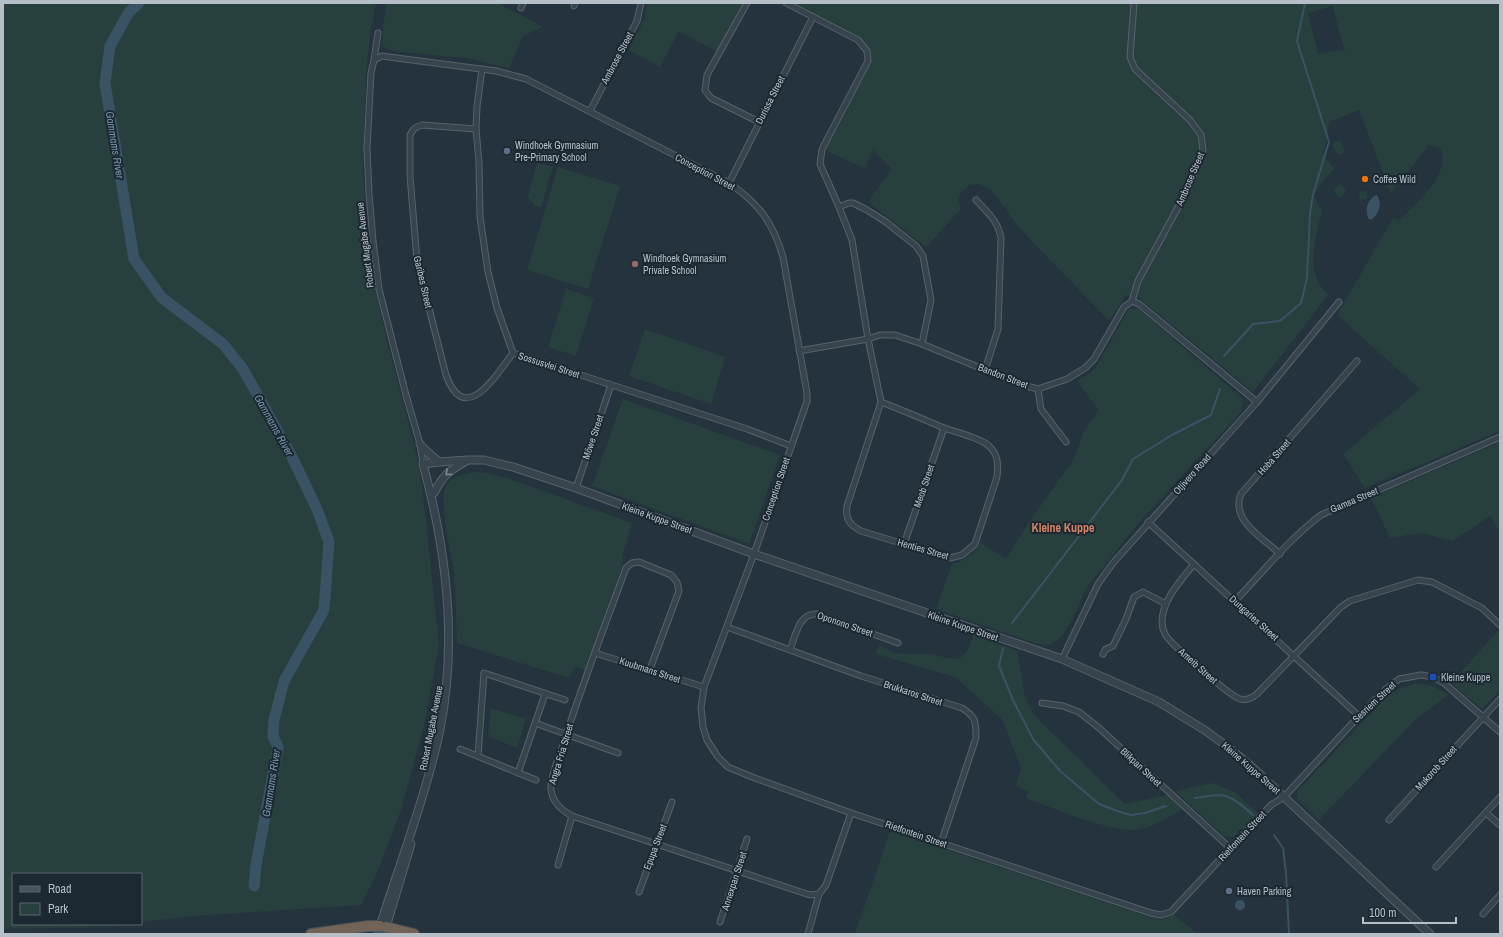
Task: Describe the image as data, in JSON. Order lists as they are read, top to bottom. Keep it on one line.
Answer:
{"streets":{"street":["Ambrose Street","Durissa Street","Conception Street","Robert Mugabe Avenue","Garibes Street","Sossusvlei Street","Bandon Street","Möwe Street","Hoba Street","Otjivero Road","Meob Street","Gamsa Street","Kleine Kuppe Street","Henties Street","Dungaries Street","Oponono Street","Ameib Street","Kuubmans Street","Brukkaros Street","Sesriem Street","Angra Fria Street","Blikpan Street","Mukorob Street","Rietfontein Street","Epupa Street","Annexpan Street"]},"crossings":[["Ambrose Street","Conception Street"],["Ambrose Street","Bandon Street"],["Durissa Street","Conception Street"],["Durissa Street","Henties Street"],["Conception Street","Robert Mugabe Avenue"],["Conception Street","Sossusvlei Street"],["Conception Street","Bandon Street"],["Conception Street","Kleine Kuppe Street"],["Conception Street","Rietfontein Street"],["Robert Mugabe Avenue","Kleine Kuppe Street"],["Garibes Street","Sossusvlei Street"],["Sossusvlei Street","Möwe Street"],["Bandon Street","Henties Street"],["Möwe Street","Kleine Kuppe Street"],["Hoba Street","Gamsa Street"],["Otjivero Road","Kleine Kuppe Street"],["Otjivero Road","Dungaries Street"],["Meob Street","Henties Street"],["Gamsa Street","Dungaries Street"],["Kleine Kuppe Street","Sesriem Street"],["Kleine Kuppe Street","Rietfontein Street"],["Dungaries Street","Ameib Street"],["Dungaries Street","Sesriem Street"],["Oponono Street","Brukkaros Street"],["Kuubmans Street","Angra Fria Street"],["Kuubmans Street","Rietfontein Street"],["Brukkaros Street","Rietfontein Street"],["Sesriem Street","Mukorob Street"],["Sesriem Street","Rietfontein Street"],["Angra Fria Street","Epupa Street"],["Angra Fria Street","Annexpan Street"],["Blikpan Street","Rietfontein Street"]],"districts":["Kleine Kuppe"],"water":["Gammams River"],"places":{"other":["Windhoek Gymnasium Pre-Primary School","Coffee Wild","Windhoek Gymnasium Private School","Haven Parking"],"transit":["Kleine Kuppe"]},"legend":["Road","Park"],"scale_bar":"100 m"}
